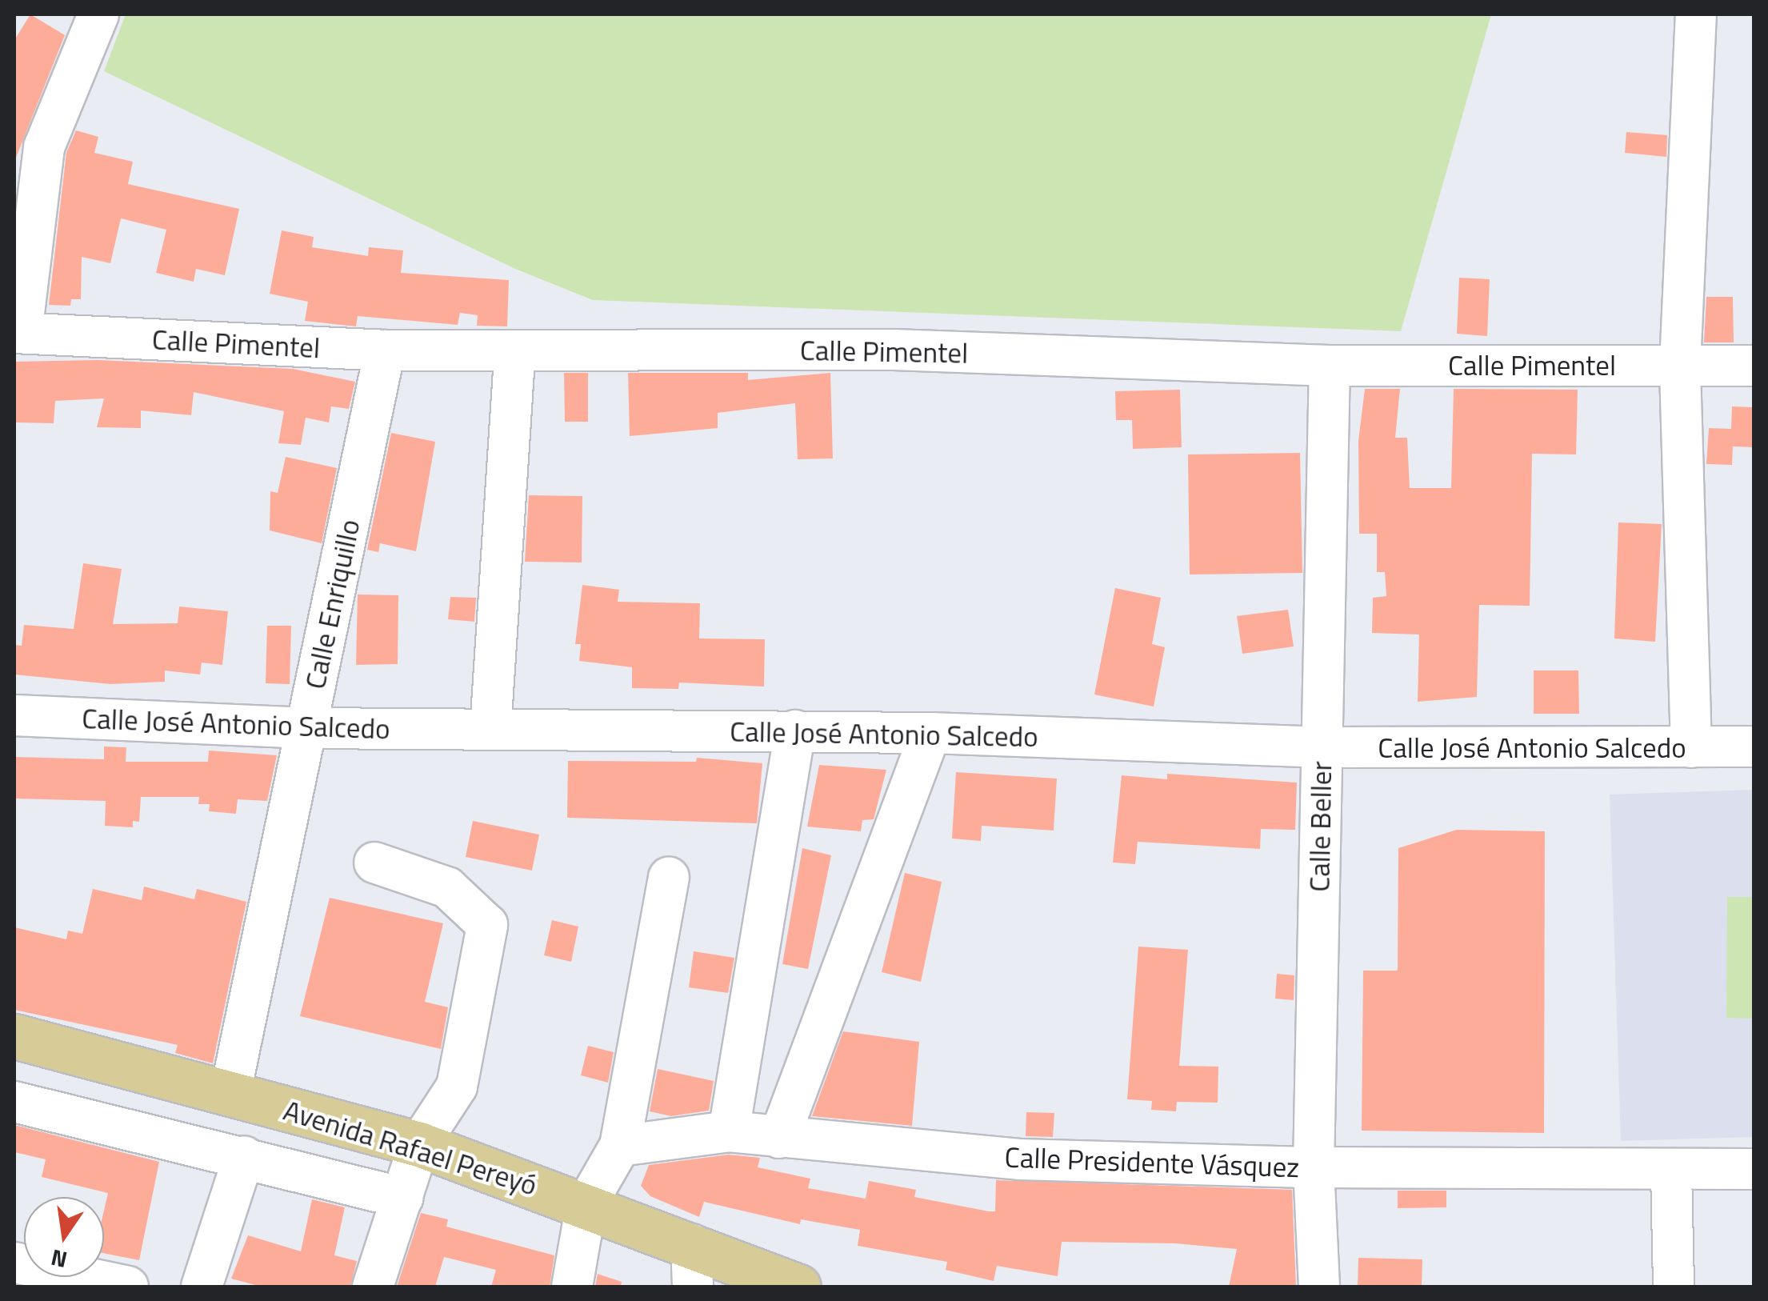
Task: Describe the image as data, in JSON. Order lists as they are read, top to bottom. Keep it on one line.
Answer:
{"streets":{"main road":["Avenida Rafael Pereyó"],"street":["Calle Pimentel","Calle Enriquillo","Calle José Antonio Salcedo","Calle Beller","Calle Presidente Vásquez"]},"crossings":[["Calle Pimentel","Calle Enriquillo"],["Calle Pimentel","Calle Beller"],["Calle Enriquillo","Calle José Antonio Salcedo"],["Calle Enriquillo","Avenida Rafael Pereyó"],["Calle José Antonio Salcedo","Calle Beller"],["Calle Beller","Calle Presidente Vásquez"]],"north":"bottom"}
